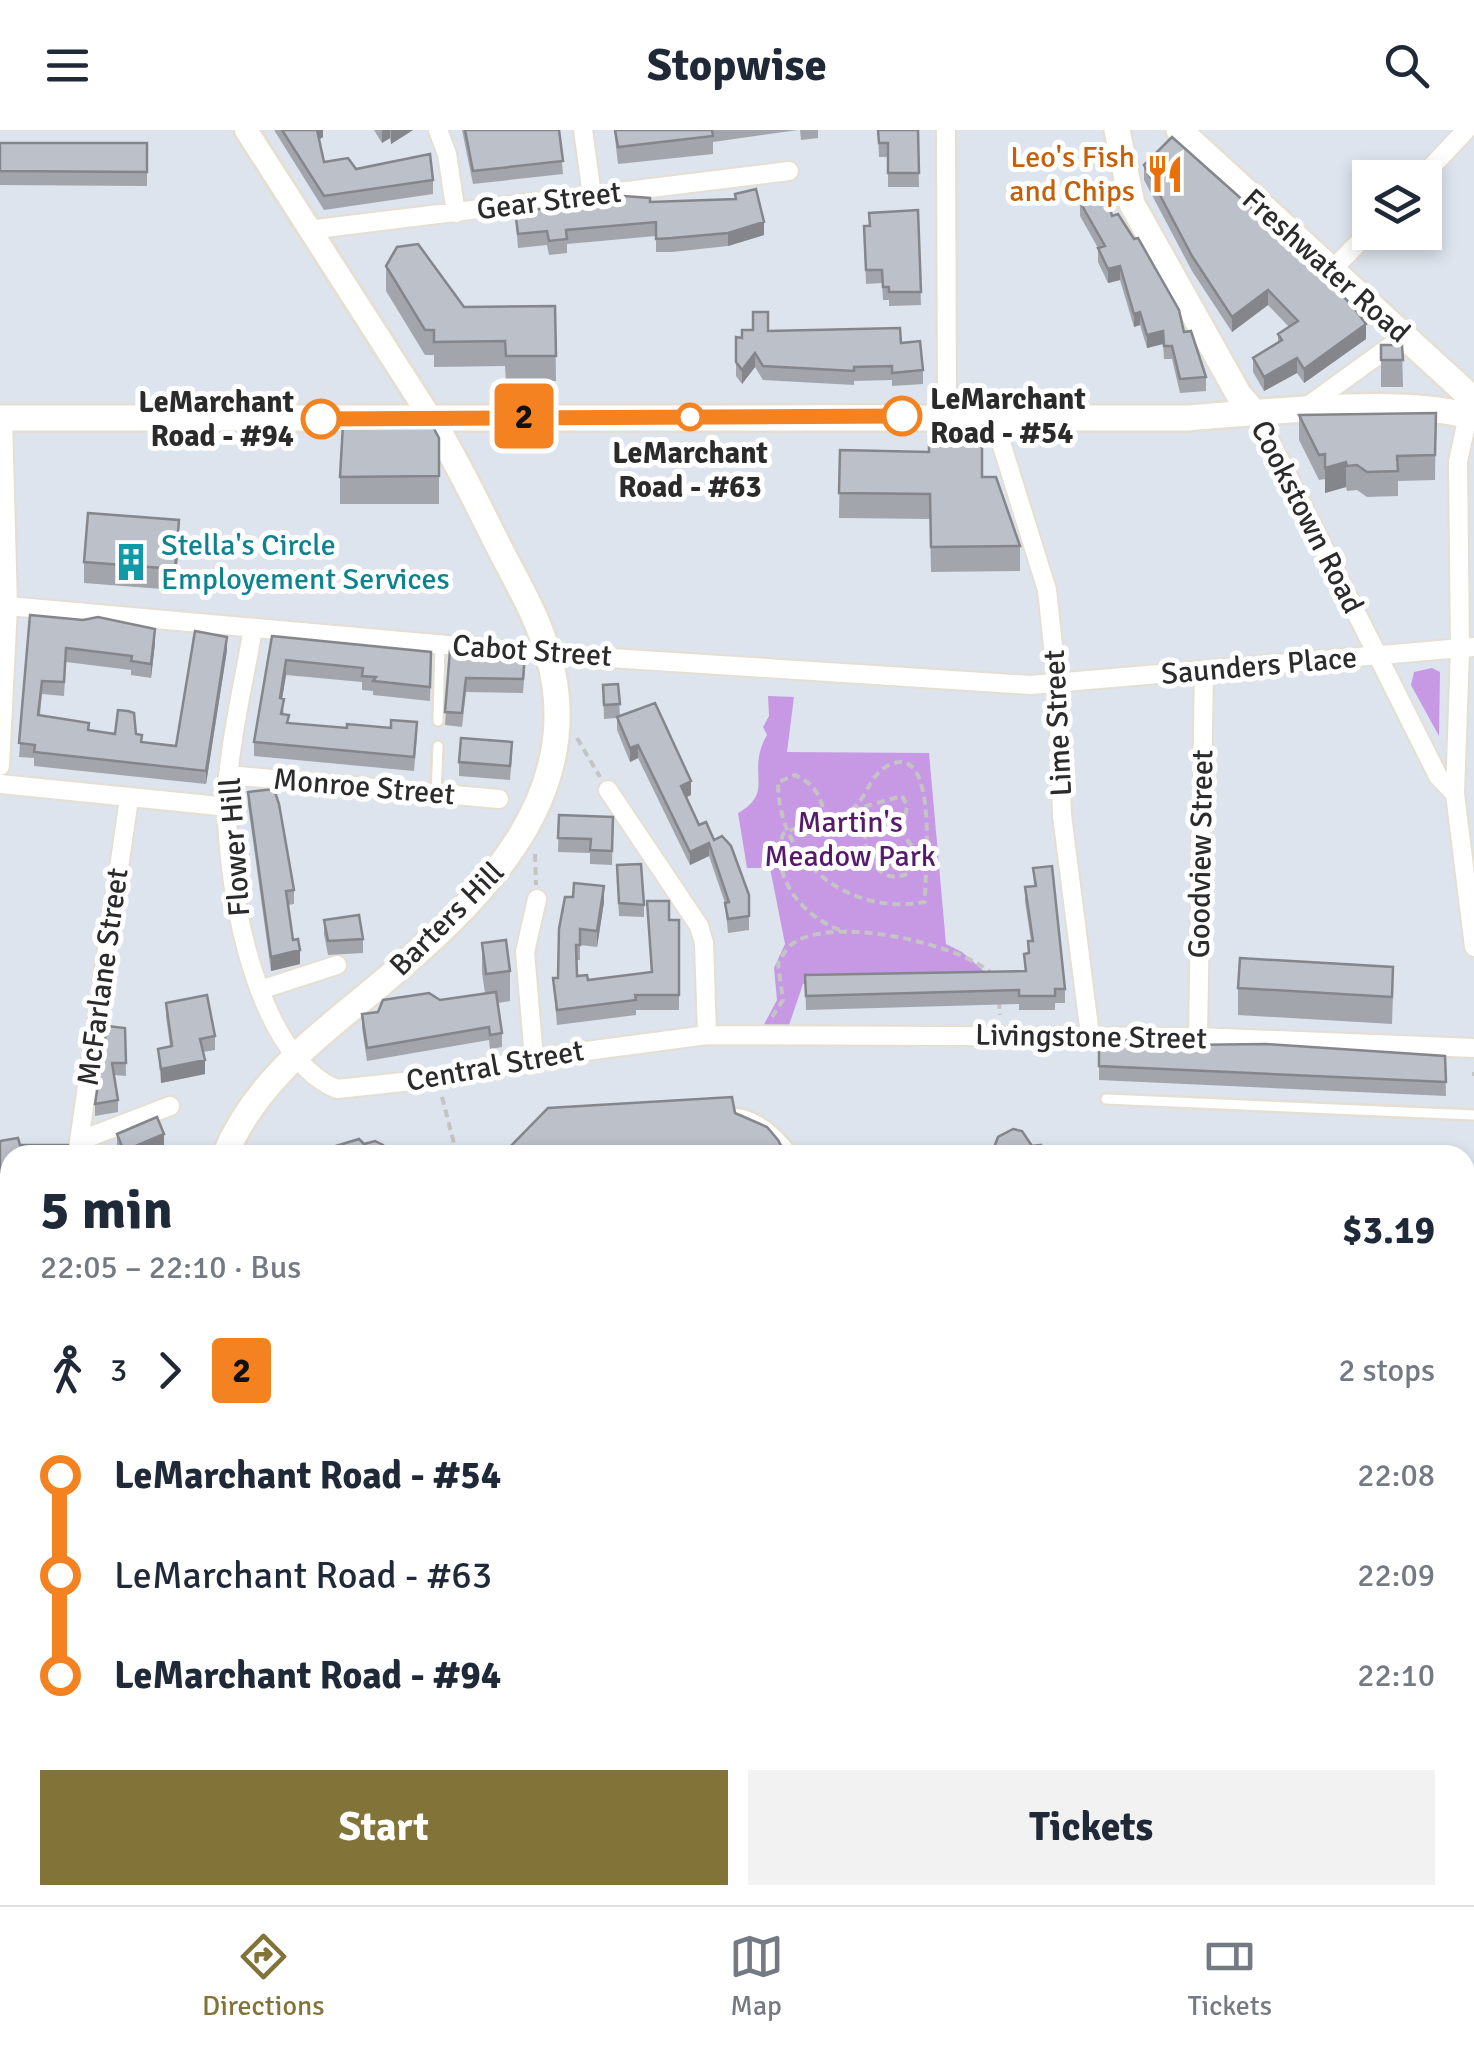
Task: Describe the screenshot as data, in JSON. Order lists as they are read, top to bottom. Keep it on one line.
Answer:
{"streets":{"main road":["Freshwater Road","Cookstown Road","Barters Hill"],"street":["Gear Street","Cabot Street","Saunders Place","Lime Street","Monroe Street","Flower Hill","Goodview Street","McFarlane Street","Livingstone Street","Central Street"]},"crossings":[["Cookstown Road","Saunders Place"],["Cabot Street","Saunders Place"],["Cabot Street","Lime Street"],["Cabot Street","Flower Hill"],["Cabot Street","Barters Hill"],["Saunders Place","Lime Street"],["Saunders Place","Goodview Street"],["Lime Street","Livingstone Street"],["Monroe Street","Flower Hill"],["Monroe Street","McFarlane Street"],["Flower Hill","Barters Hill"],["Flower Hill","Central Street"],["Goodview Street","Livingstone Street"],["Barters Hill","Central Street"],["Livingstone Street","Central Street"]],"parks":["Martin's Meadow Park"],"places":{"restaurant":["Leo's Fish and Chips"],"other":["LeMarchant Road - #54","LeMarchant Road - #63","LeMarchant Road - #94"],"building":["Stella's Circle Employement Services"]},"lines":["bus line 2"],"page":{"header":"Stopwise","on_map":"2","heading":["5 min","22:05 – 22:10 · Bus","$3.19"],"legs":["3","2","2 stops"],"list":[{"name":"LeMarchant Road - #54","value":"22:08"},{"name":"LeMarchant Road - #63","value":"22:09"},{"name":"LeMarchant Road - #94","value":"22:10"}],"buttons":["Start","Tickets"],"tabs":["Directions","Map","Tickets"]}}
